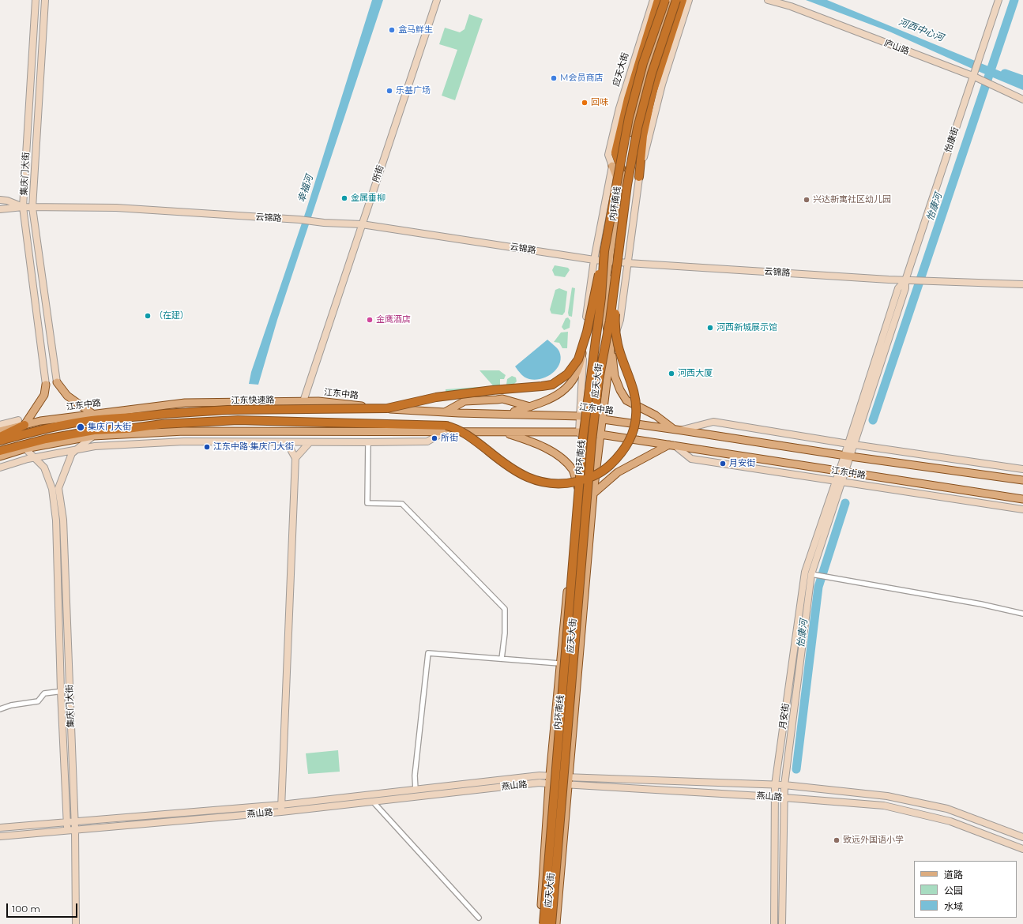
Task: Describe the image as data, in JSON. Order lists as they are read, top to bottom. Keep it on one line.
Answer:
{"streets":{"highway":["内环南线","江东快速路"],"main road":["应天大街","江东中路"],"street":["庐山路","怡康街","集庆门大街","所街","云锦路","月安街","燕山路"]},"crossings":[["庐山路","怡康街"],["应天大街","云锦路"],["应天大街","江东中路"],["应天大街","燕山路"],["怡康街","云锦路"],["怡康街","江东中路"],["怡康街","月安街"],["集庆门大街","云锦路"],["集庆门大街","燕山路"],["所街","云锦路"],["所街","江东中路"],["内环南线","江东快速路"],["江东中路","月安街"],["月安街","燕山路"]],"water":["河西中心河","幸福河","怡康河"],"places":["盒马鲜生","M会员商店","乐基广场","回味","金属垂柳","兴达新寓社区幼儿园","（在建）","金鹰酒店","河西新城展示馆","河西大厦","集庆门大街","所街","江东中路·集庆门大街","月安街","致远外国语小学"],"legend":["道路","公园","水域"],"scale_bar":"100 m"}
